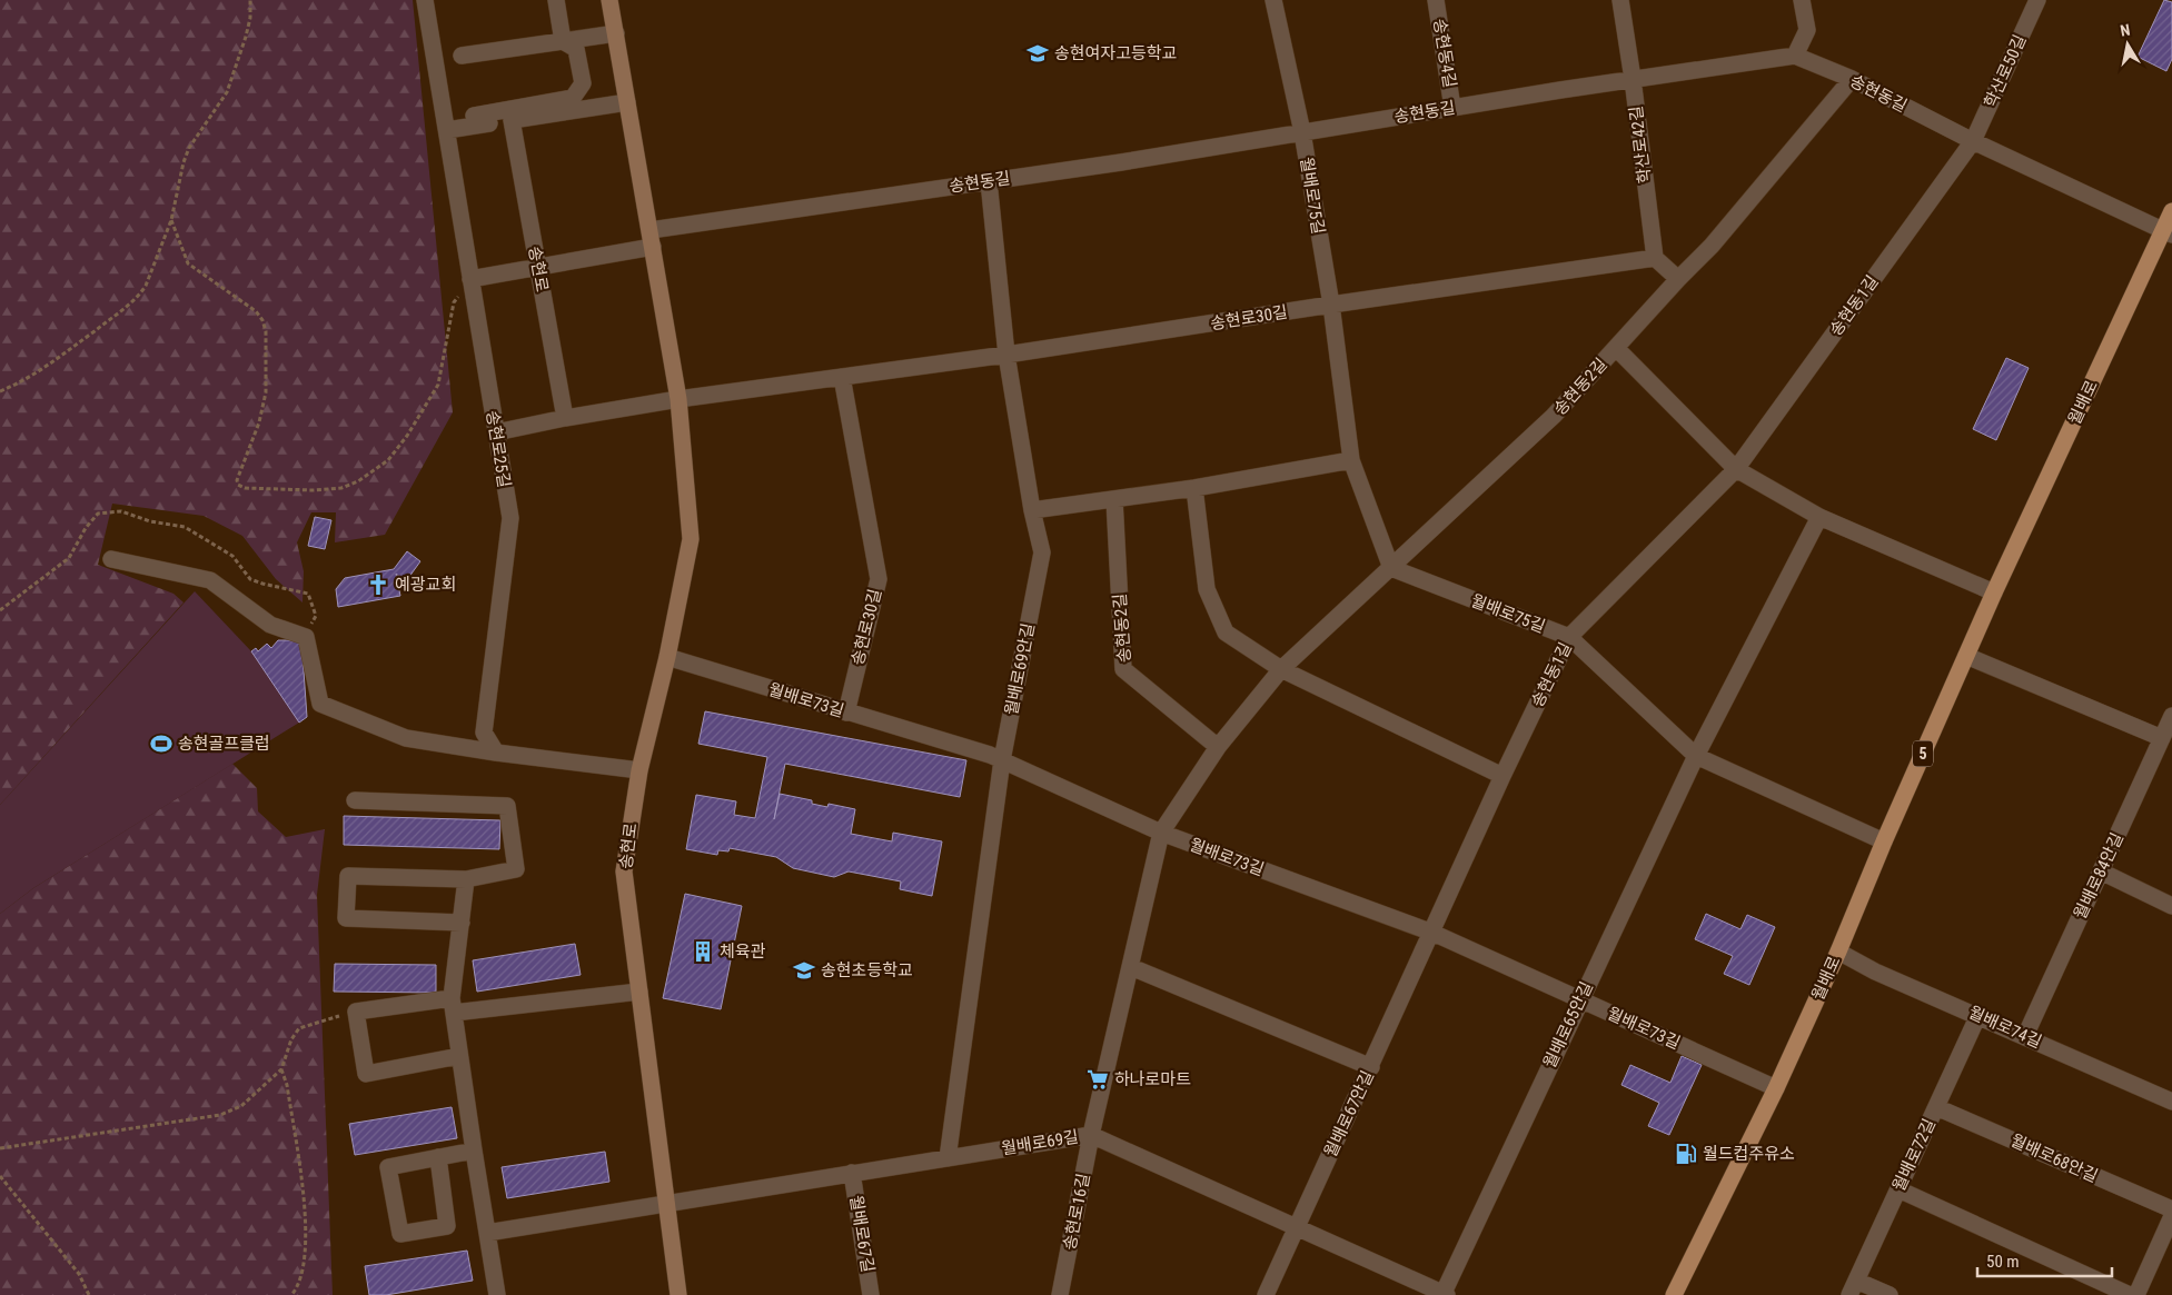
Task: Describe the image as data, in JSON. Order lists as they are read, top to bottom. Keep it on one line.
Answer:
{"streets":{"main road":["송현로","월배로","5"],"street":["송현동4길","학산로50길","송현동길","학산로42길","월배로75길","송현동1길","송현로30길","송현동2길","송현로25길","월배로69안길","월배로73길","월배로84안길","월배로65안길","월배로74길","월배로67안길","월배로69길","월배로72길","월배로68안길","송현로16길","월배로67길"]},"crossings":[["송현동4길","송현동길"],["학산로50길","송현동길"],["학산로50길","송현동1길"],["송현동길","학산로42길"],["송현동길","월배로75길"],["송현동길","송현로"],["송현동길","송현동1길"],["송현동길","송현동2길"],["송현동길","월배로"],["송현동길","송현로25길"],["송현동길","월배로69안길"],["학산로42길","송현로30길"],["월배로75길","송현동1길"],["월배로75길","송현로30길"],["월배로75길","송현동2길"],["월배로75길","월배로"],["월배로75길","월배로65안길"],["송현로","송현로30길"],["송현로","월배로73길"],["송현로","월배로69길"],["송현동1길","월배로73길"],["송현동1길","월배로67안길"],["송현로30길","월배로69안길"],["송현로30길","월배로73길"],["송현동2길","월배로73길"],["송현동2길","송현로16길"],["월배로","월배로73길"],["월배로","월배로74길"],["월배로69안길","월배로73길"],["월배로69안길","월배로69길"],["월배로73길","월배로65안길"],["월배로73길","월배로67안길"],["월배로73길","송현로16길"],["월배로84안길","월배로74길"],["월배로65안길","월배로69길"],["월배로74길","월배로72길"],["월배로67안길","월배로69길"],["월배로69길","송현로16길"],["월배로69길","월배로67길"],["월배로72길","월배로68안길"]],"places":{"school or university":["송현여자고등학교","송현초등학교"],"church":["예광교회"],"sports":["송현골프클럽"],"building":["체육관"],"supermarket":["하나로마트"],"fuel station":["월드컵주유소"]},"scale_bar":"50 m","north":"top"}
